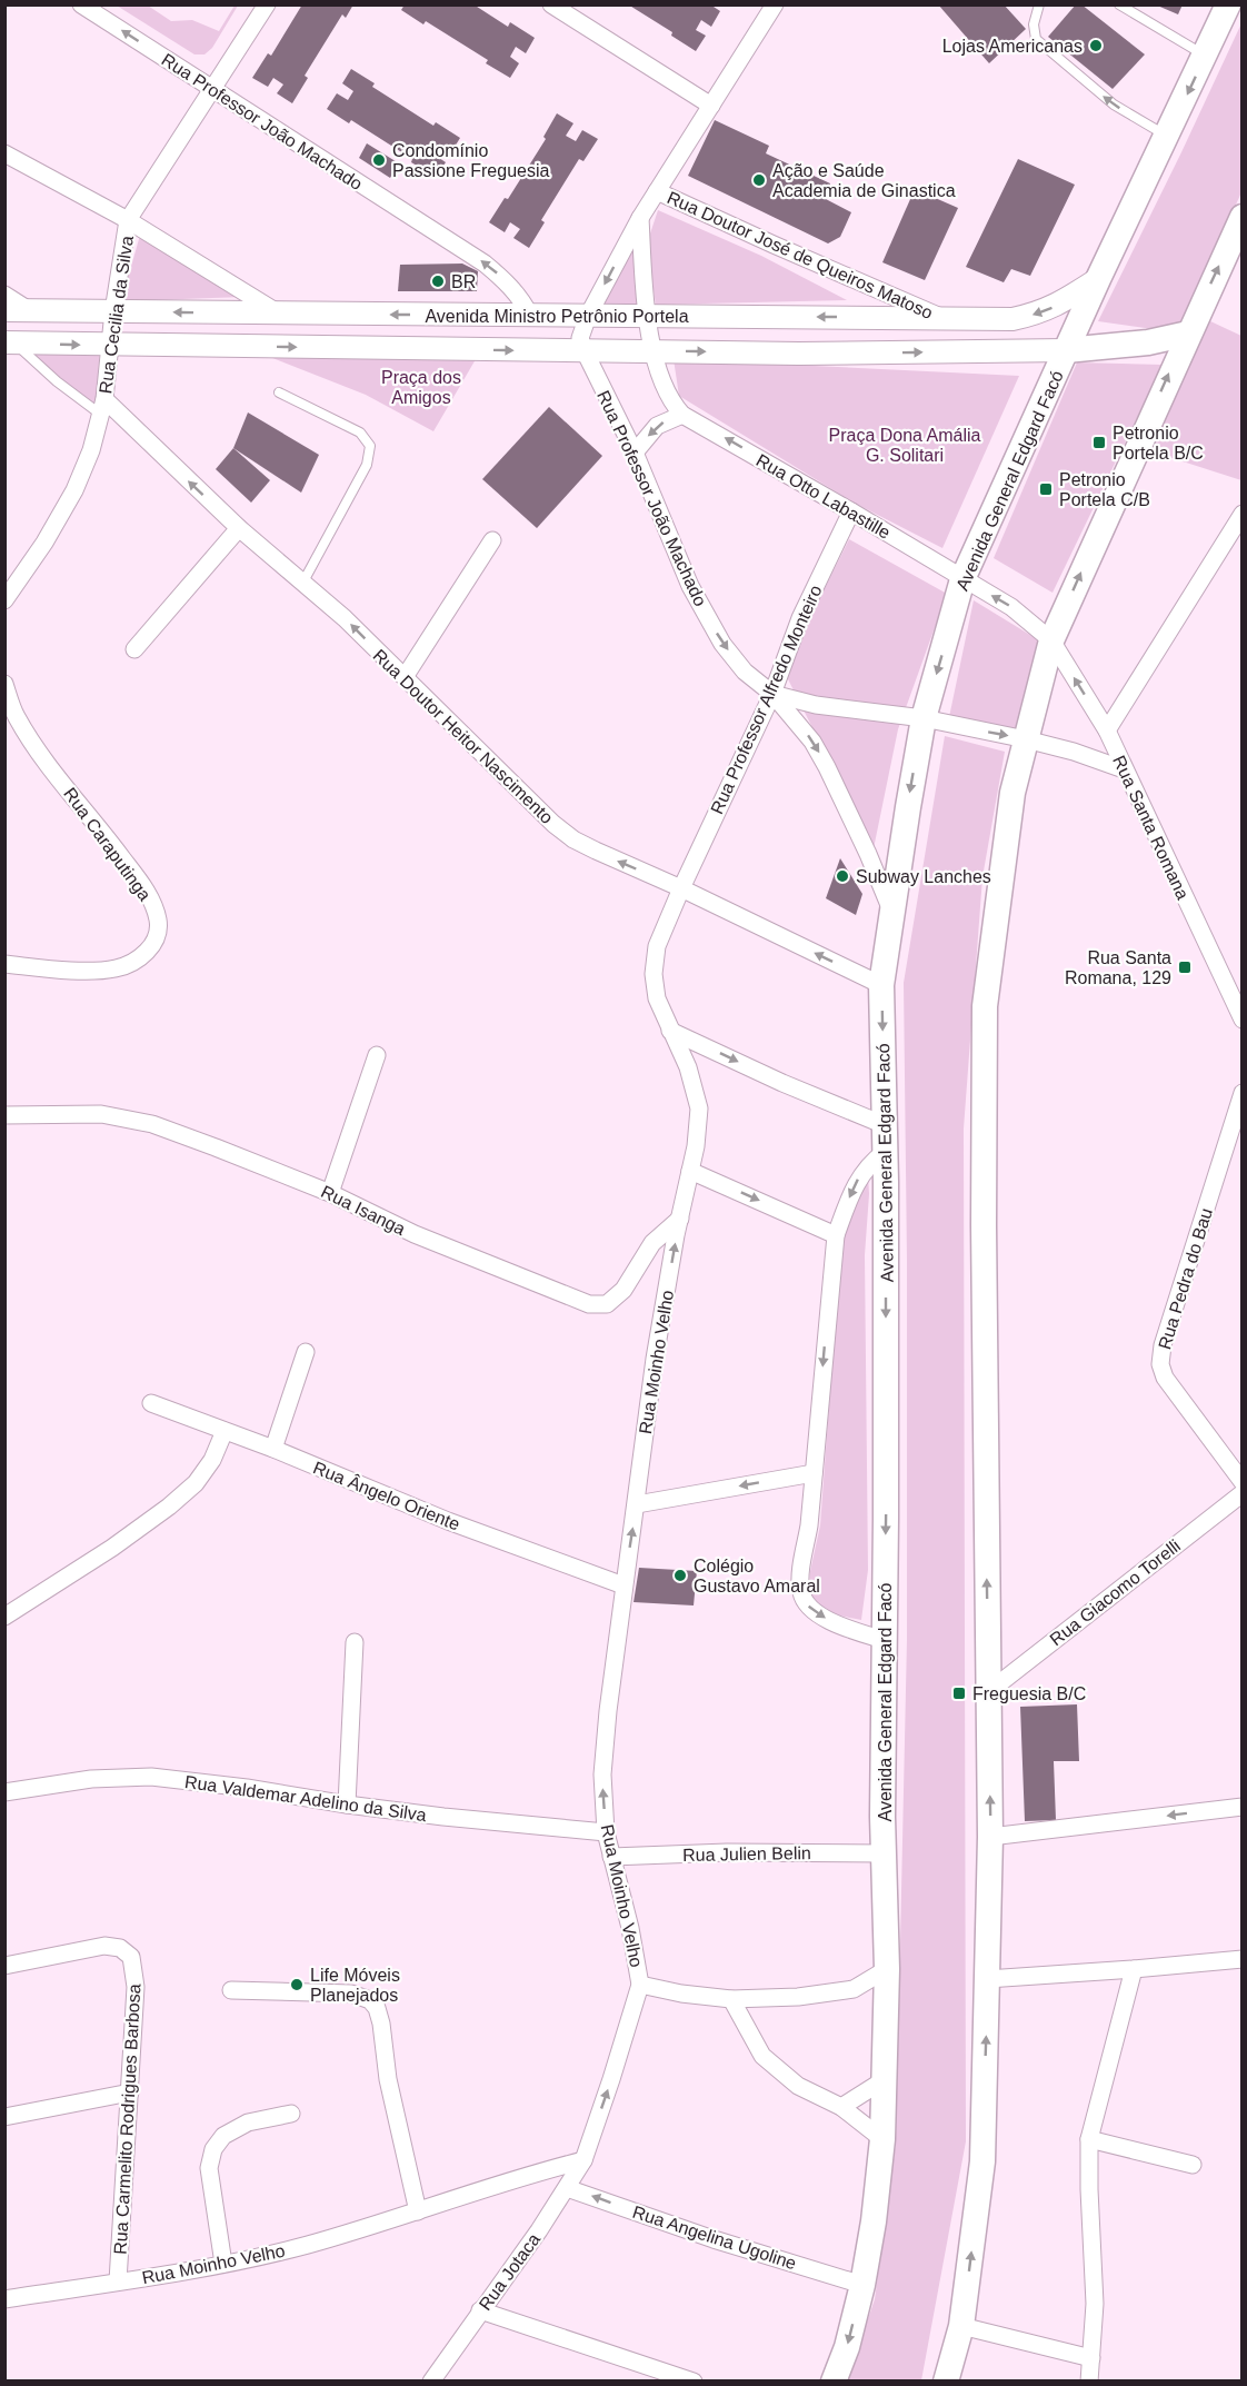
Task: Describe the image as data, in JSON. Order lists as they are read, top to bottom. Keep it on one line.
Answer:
{"streets":{"main road":["Avenida Ministro Petrônio Portela","Avenida General Edgard Facó"],"street":["Rua Professor João Machado","Rua Doutor José de Queiros Matoso","Rua Cecilia da Silva","Rua Otto Labastille","Rua Professor Alfredo Monteiro","Rua Doutor Heitor Nascimento","Rua Santa Romana","Rua Caraputinga","Rua Isanga","Rua Pedra do Bau","Rua Moinho Velho","Rua Ângelo Oriente","Rua Giacomo Torelli","Rua Valdemar Adelino da Silva","Rua Julien Belin","Rua Carmelito Rodrigues Barbosa","Rua Angelina Ugoline","Rua Jotaca"]},"crossings":[["Rua Professor João Machado","Rua Cecilia da Silva"],["Rua Professor João Machado","Avenida Ministro Petrônio Portela"],["Rua Professor João Machado","Avenida General Edgard Facó"],["Rua Professor João Machado","Rua Professor Alfredo Monteiro"],["Rua Doutor José de Queiros Matoso","Avenida Ministro Petrônio Portela"],["Rua Cecilia da Silva","Avenida Ministro Petrônio Portela"],["Rua Cecilia da Silva","Rua Doutor Heitor Nascimento"],["Avenida Ministro Petrônio Portela","Avenida General Edgard Facó"],["Avenida Ministro Petrônio Portela","Rua Otto Labastille"],["Avenida General Edgard Facó","Rua Otto Labastille"],["Avenida General Edgard Facó","Rua Doutor Heitor Nascimento"],["Avenida General Edgard Facó","Rua Julien Belin"],["Avenida General Edgard Facó","Rua Angelina Ugoline"],["Rua Otto Labastille","Rua Professor Alfredo Monteiro"],["Rua Otto Labastille","Rua Santa Romana"],["Rua Professor Alfredo Monteiro","Rua Doutor Heitor Nascimento"],["Rua Professor Alfredo Monteiro","Rua Moinho Velho"],["Rua Doutor Heitor Nascimento","Rua Moinho Velho"],["Rua Isanga","Rua Moinho Velho"],["Rua Moinho Velho","Rua Ângelo Oriente"],["Rua Moinho Velho","Rua Valdemar Adelino da Silva"],["Rua Moinho Velho","Rua Julien Belin"],["Rua Moinho Velho","Rua Carmelito Rodrigues Barbosa"],["Rua Moinho Velho","Rua Jotaca"],["Rua Angelina Ugoline","Rua Jotaca"]],"one_way":["Rua Otto Labastille","Rua Doutor Heitor Nascimento","Rua Moinho Velho"],"parks":["Praça dos Amigos","Praça Dona Amália G. Solitari"],"places":{"other":["Lojas Americanas","Condomínio Passione Freguesia","Ação e Saúde Academia de Ginastica","BR","Subway Lanches","Colégio Gustavo Amaral","Life Móveis Planejados"],"transit":["Petronio Portela B/C","Petronio Portela C/B","Rua Santa Romana, 129","Freguesia B/C"]}}
